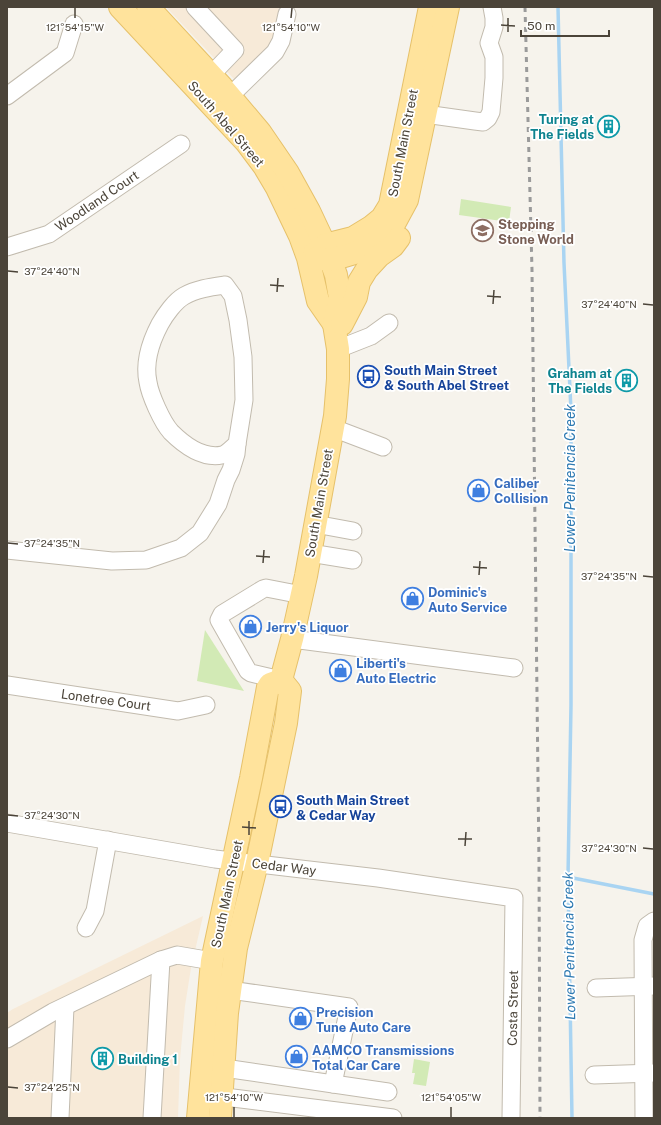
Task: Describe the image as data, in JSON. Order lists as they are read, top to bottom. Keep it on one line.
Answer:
{"streets":{"main road":["South Abel Street","South Main Street"],"street":["Woodland Court","Lonetree Court","Cedar Way","Costa Street"]},"crossings":[["South Abel Street","South Main Street"],["South Main Street","Cedar Way"],["Cedar Way","Costa Street"]],"water":["Lower Penitencia Creek"],"places":{"building":["Turing at The Fields","Graham at The Fields","Building 1"],"school or university":["Stepping Stone World"],"bus stop":["South Main Street & South Abel Street","South Main Street & Cedar Way"],"shop":["Caliber Collision","Dominic's Auto Service","Jerry's Liquor","Liberti's Auto Electric","Precision Tune Auto Care","AAMCO Transmissions Total Car Care"]},"scale_bar":"50 m","coordinates":["121°54'15\"W","121°54'10\"W","37°24'40\"N","37°24'35\"N","37°24'30\"N","37°24'25\"N","121°54'05\"W"]}
